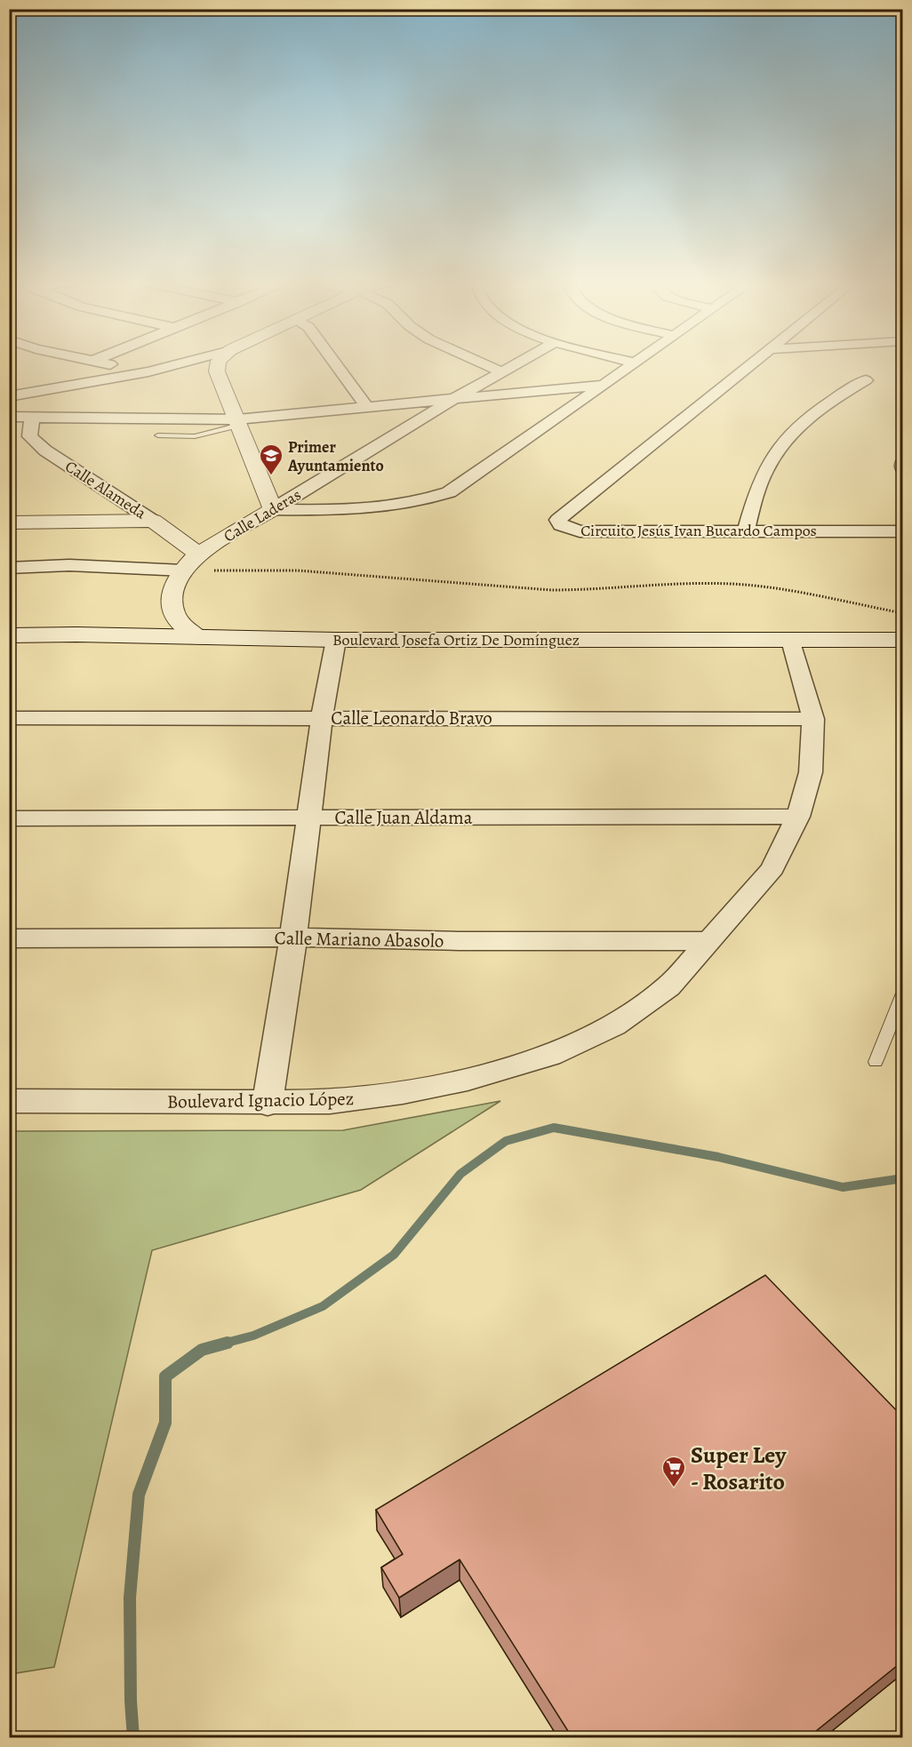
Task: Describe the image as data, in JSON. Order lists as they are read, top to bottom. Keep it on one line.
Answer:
{"streets":{"street":["Calle Alameda","Calle Laderas","Circuito Jesús Ivan Bucardo Campos","Boulevard Josefa Ortiz De Domínguez","Calle Leonardo Bravo","Calle Juan Aldama","Calle Mariano Abasolo","Boulevard Ignacio López"]},"crossings":[["Calle Alameda","Calle Laderas"],["Calle Laderas","Boulevard Josefa Ortiz De Domínguez"],["Boulevard Josefa Ortiz De Domínguez","Boulevard Ignacio López"],["Calle Leonardo Bravo","Boulevard Ignacio López"],["Calle Juan Aldama","Boulevard Ignacio López"],["Calle Mariano Abasolo","Boulevard Ignacio López"]],"places":{"school or university":["Primer Ayuntamiento"],"supermarket":["Super Ley - Rosarito"]}}
